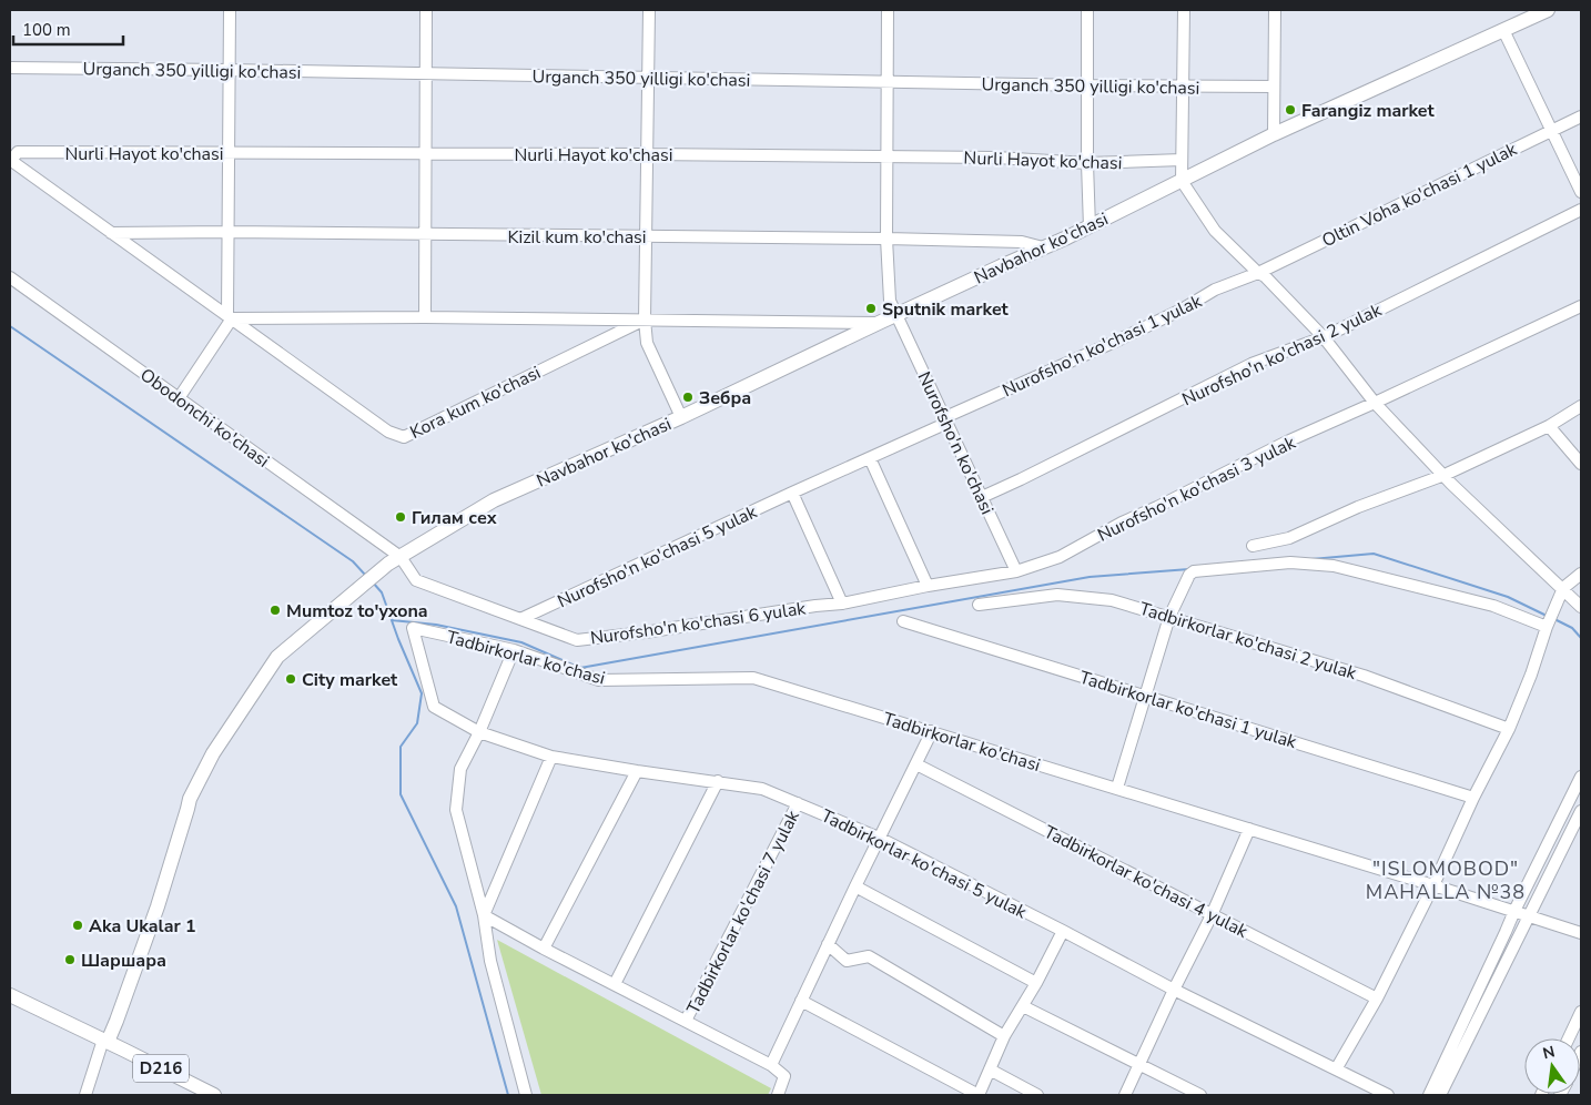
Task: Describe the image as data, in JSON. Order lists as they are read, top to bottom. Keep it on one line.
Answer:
{"streets":{"main road":["Navbahor ko'chasi","D216"],"street":["Urganch 350 yilligi ko'chasi","Nurli Hayot ko'chasi","Oltin Voha ko'chasi 1 yulak","Kizil kum ko'chasi","Nurofsho'n ko'chasi 1 yulak","Nurofsho'n ko'chasi 2 yulak","Kora kum ko'chasi","Obodonchi ko'chasi","Nurofsho'n ko'chasi","Nurofsho'n ko'chasi 3 yulak","Nurofsho'n ko'chasi 5 yulak","Nurofsho'n ko'chasi 6 yulak","Tadbirkorlar ko'chasi 2 yulak","Tadbirkorlar ko'chasi","Tadbirkorlar ko'chasi 1 yulak","Tadbirkorlar ko'chasi 5 yulak","Tadbirkorlar ko'chasi 4 yulak","Tadbirkorlar ko'chasi 7 yulak"]},"crossings":[["Urganch 350 yilligi ko'chasi","Nurofsho'n ko'chasi"],["Nurli Hayot ko'chasi","Kora kum ko'chasi"],["Nurli Hayot ko'chasi","Nurofsho'n ko'chasi"],["Oltin Voha ko'chasi 1 yulak","Nurofsho'n ko'chasi 1 yulak"],["Kizil kum ko'chasi","Navbahor ko'chasi"],["Kizil kum ko'chasi","Kora kum ko'chasi"],["Kizil kum ko'chasi","Nurofsho'n ko'chasi"],["Navbahor ko'chasi","Kora kum ko'chasi"],["Navbahor ko'chasi","Obodonchi ko'chasi"],["Navbahor ko'chasi","Nurofsho'n ko'chasi"],["Navbahor ko'chasi","Nurofsho'n ko'chasi 6 yulak"],["Navbahor ko'chasi","D216"],["Nurofsho'n ko'chasi 1 yulak","Nurofsho'n ko'chasi"],["Nurofsho'n ko'chasi 1 yulak","Nurofsho'n ko'chasi 5 yulak"],["Nurofsho'n ko'chasi 2 yulak","Nurofsho'n ko'chasi"],["Obodonchi ko'chasi","Nurofsho'n ko'chasi 6 yulak"],["Nurofsho'n ko'chasi","Nurofsho'n ko'chasi 3 yulak"],["Nurofsho'n ko'chasi","Nurofsho'n ko'chasi 5 yulak"],["Nurofsho'n ko'chasi","Nurofsho'n ko'chasi 6 yulak"],["Nurofsho'n ko'chasi 3 yulak","Nurofsho'n ko'chasi 6 yulak"],["Nurofsho'n ko'chasi 5 yulak","Nurofsho'n ko'chasi 6 yulak"],["Tadbirkorlar ko'chasi","Tadbirkorlar ko'chasi 5 yulak"],["Tadbirkorlar ko'chasi 5 yulak","Tadbirkorlar ko'chasi 7 yulak"]],"districts":["\"ISLOMOBOD\" MAHALLA №38"],"places":["Farangiz market","Sputnik market","Зебра","Гилам сех","Mumtoz to'yxona","City market","Aka Ukalar 1","Шаршара"],"scale_bar":"100 m","north":"top"}
